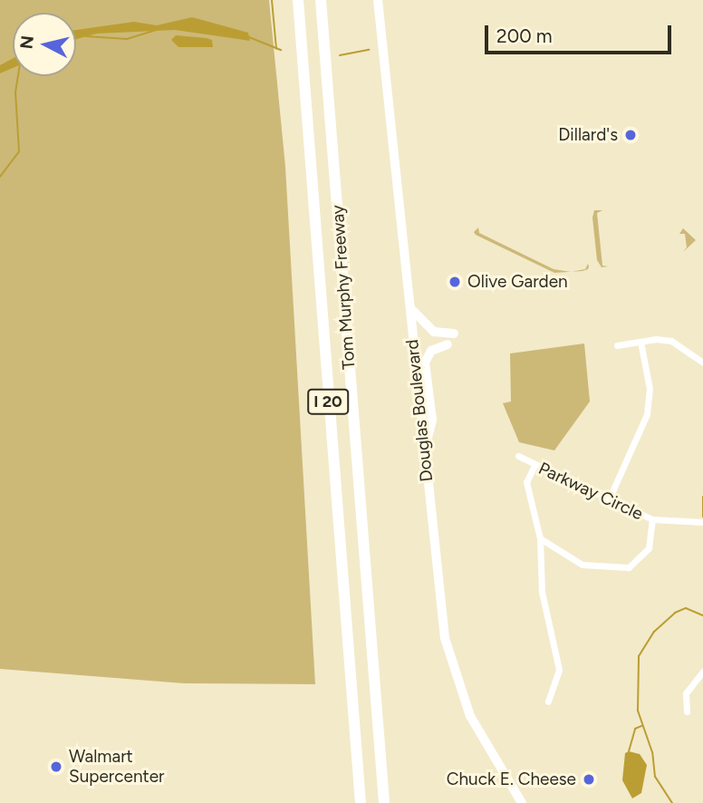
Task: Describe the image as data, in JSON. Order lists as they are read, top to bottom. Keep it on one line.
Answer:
{"streets":{"highway":["Tom Murphy Freeway","I 20"],"main road":["Douglas Boulevard"],"street":["Parkway Circle"]},"places":["Dillard's","Olive Garden","Walmart Supercenter","Chuck E. Cheese"],"scale_bar":"200 m","north":"left"}
